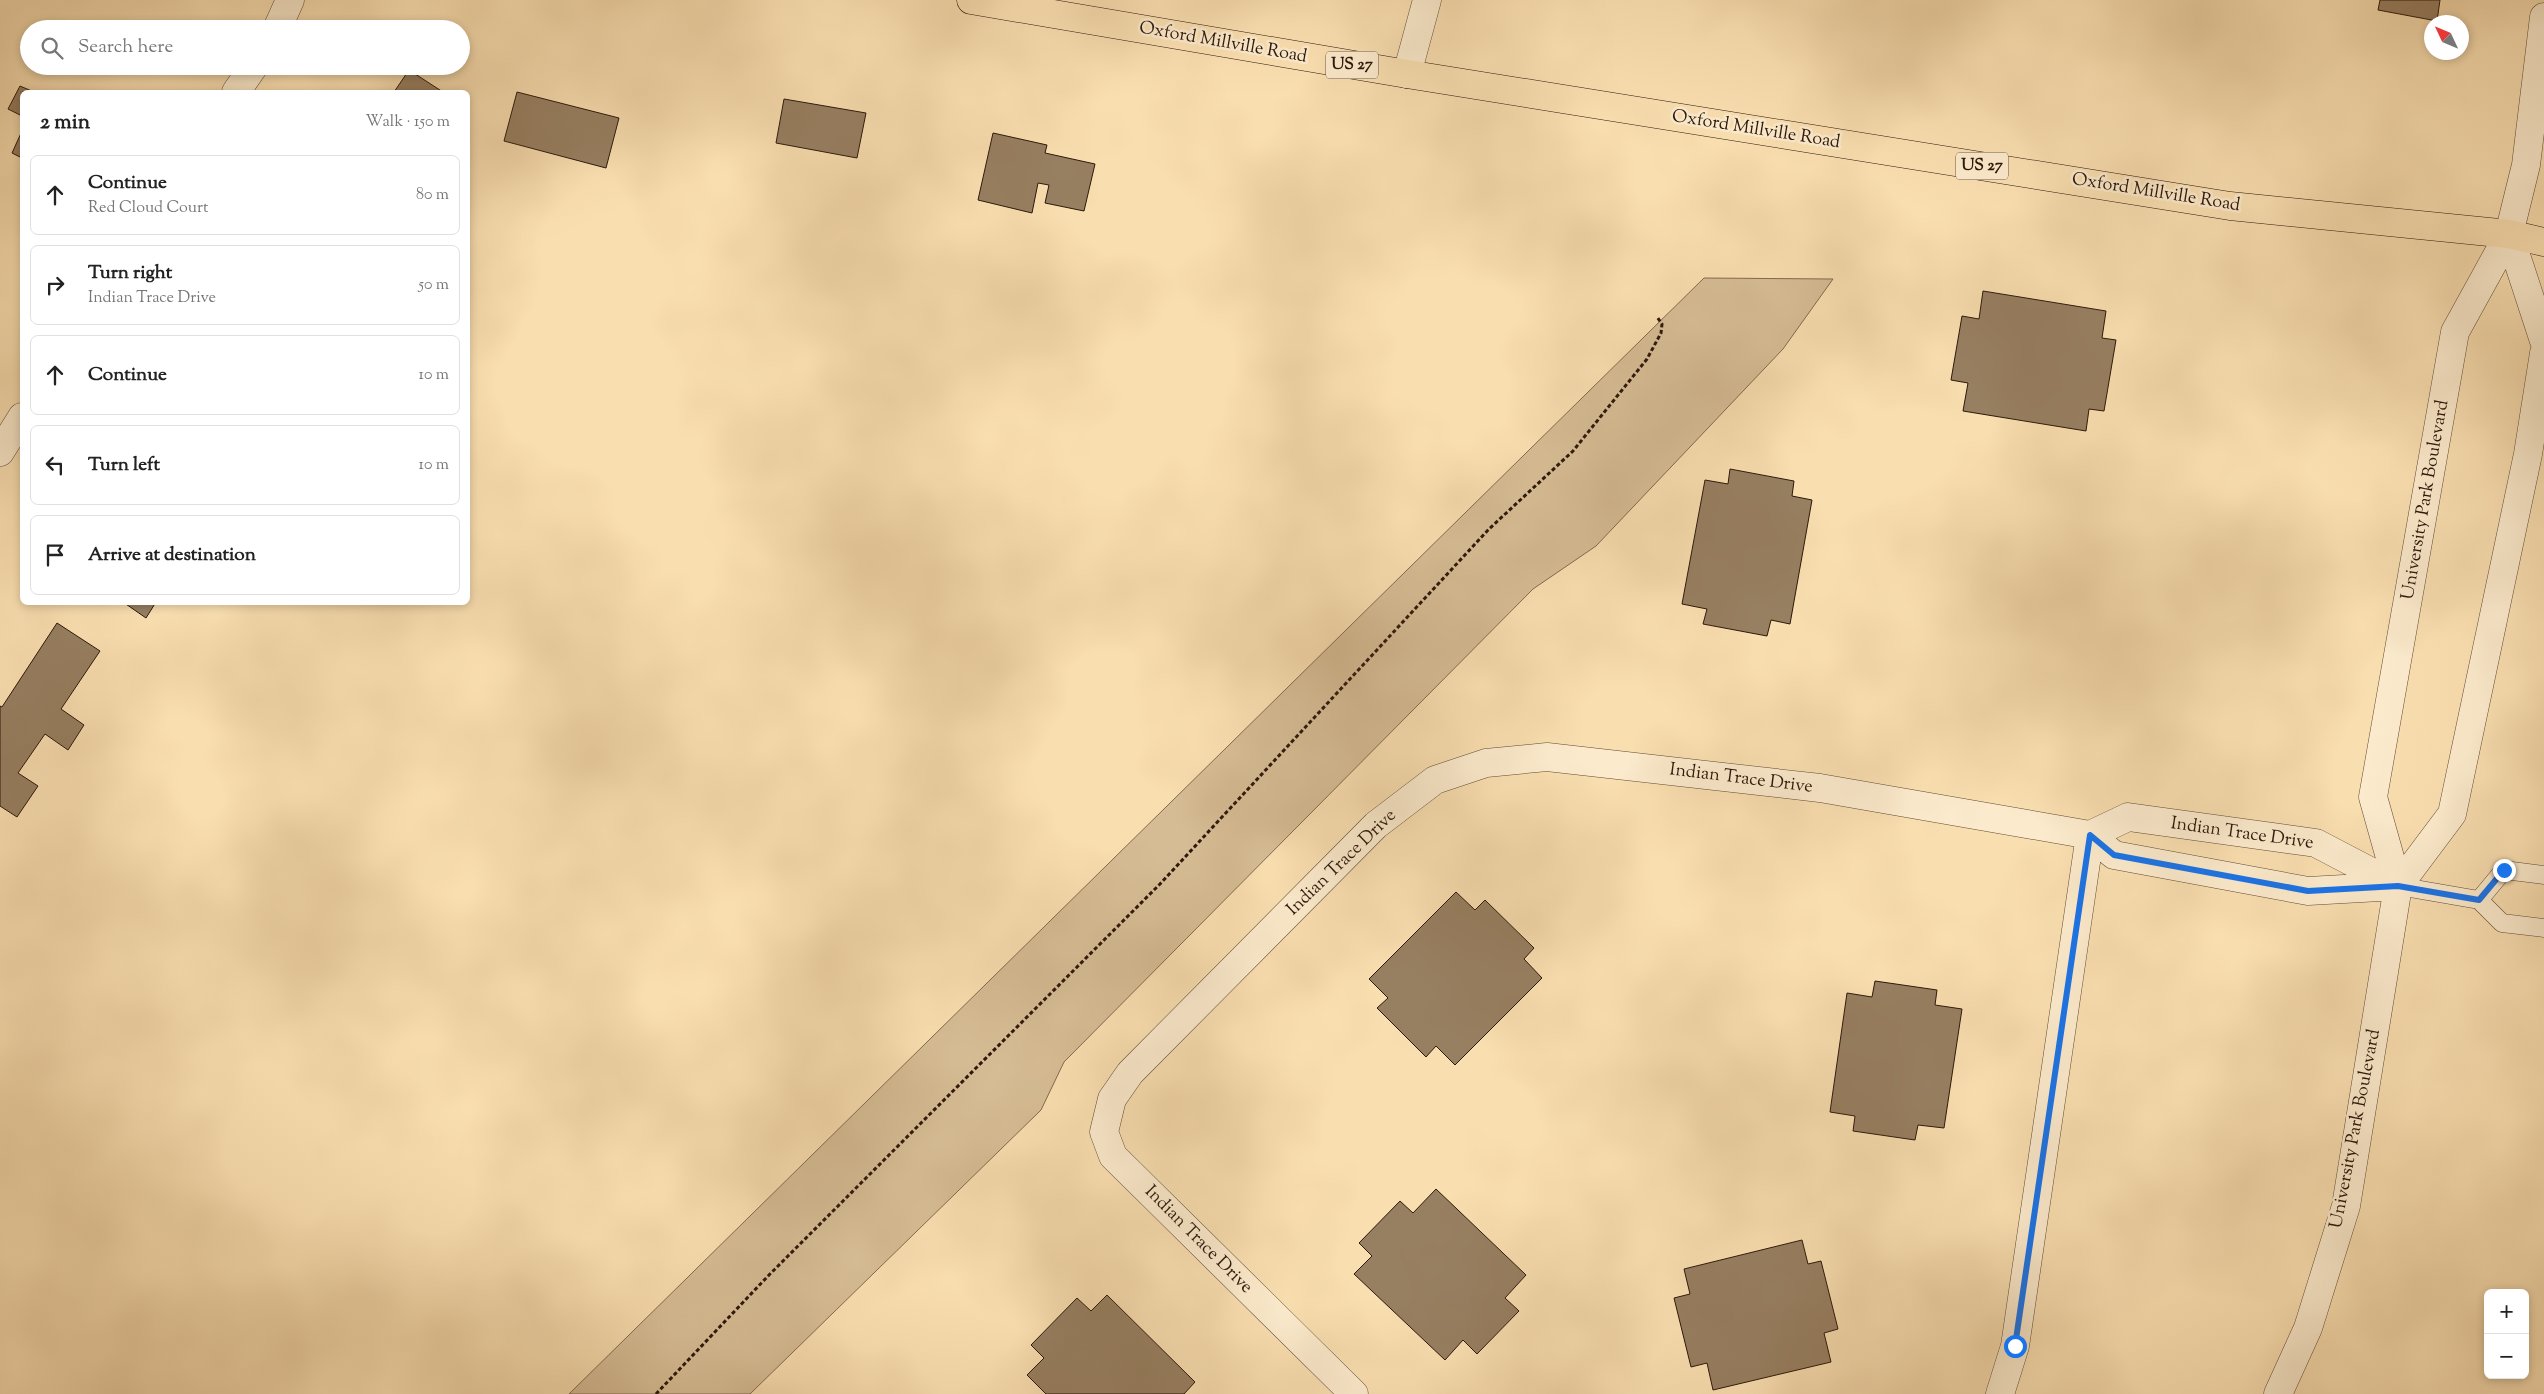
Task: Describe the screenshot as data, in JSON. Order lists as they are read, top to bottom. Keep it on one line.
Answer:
{"streets":{"highway":["Oxford Millville Road","US 27"],"street":["University Park Boulevard","Indian Trace Drive"]},"crossings":[["Oxford Millville Road","University Park Boulevard"],["University Park Boulevard","Indian Trace Drive"]],"north":"top left","page":{"search":"Search here","heading":["2 min","Walk · 150 m"],"list":[["Continue","Red Cloud Court","80 m"],["Turn right","Indian Trace Drive","50 m"],["Continue","10 m"],["Turn left","10 m"],"Arrive at destination"],"map_buttons":["+","−"]}}
